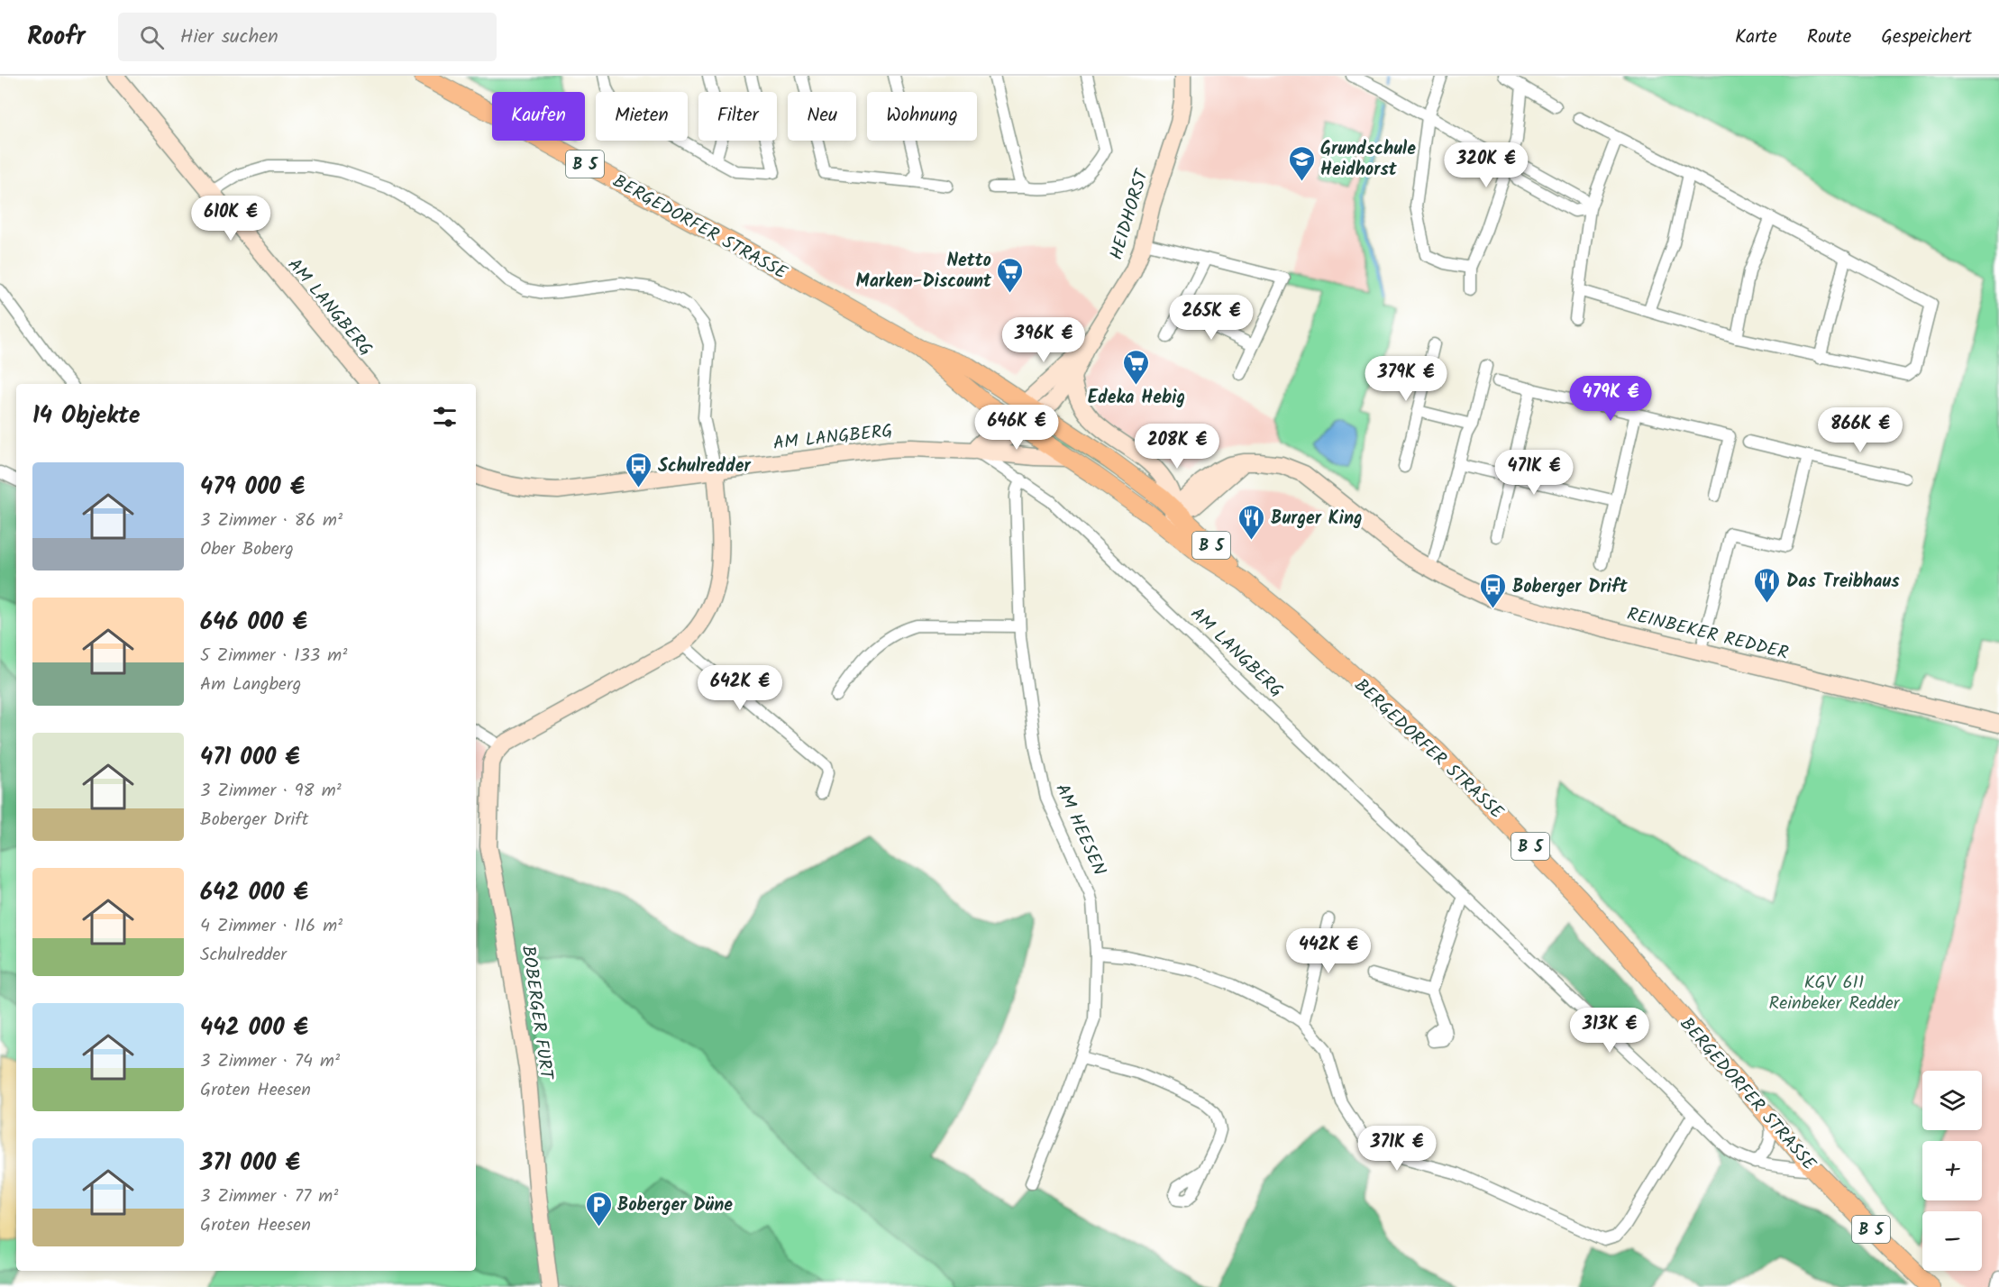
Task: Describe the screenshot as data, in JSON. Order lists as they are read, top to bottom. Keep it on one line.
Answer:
{"streets":{"main road":["B 5","BERGEDORFER STRASSE"],"street":["HEIDHORST","AM LANGBERG","REINBEKER REDDER","AM HEESEN","BOBERGER FURT"]},"crossings":[["HEIDHORST","BERGEDORFER STRASSE"],["HEIDHORST","AM LANGBERG"],["BERGEDORFER STRASSE","AM LANGBERG"],["BERGEDORFER STRASSE","REINBEKER REDDER"],["AM LANGBERG","AM HEESEN"]],"parks":["KGV 611 Reinbeker Redder"],"places":{"school or university":["Grundschule Heidhorst"],"supermarket":["Netto Marken-Discount","Edeka Hebig"],"bus stop":["Schulredder","Boberger Drift"],"restaurant":["Burger King","Das Treibhaus"],"parking":["Boberger Düne"]},"page":{"header":"Roofr","search":"Hier suchen","nav":["Karte","Route","Gespeichert"],"chip":["Kaufen","Mieten","Filter","Neu","Wohnung"],"price":["320K €","610K €","265K €","396K €","379K €","479K €","646K €","866K €","208K €","471K €","642K €","442K €","313K €","371K €"],"heading":"14 Objekte","list":[{"name":"479 000 €","note":"3 Zimmer · 86 m² · Ober Boberg"},{"name":"646 000 €","note":"5 Zimmer · 133 m² · Am Langberg"},{"name":"471 000 €","note":"3 Zimmer · 98 m² · Boberger Drift"},{"name":"642 000 €","note":"4 Zimmer · 116 m² · Schulredder"},{"name":"442 000 €","note":"3 Zimmer · 74 m² · Groten Heesen"},{"name":"371 000 €","note":"3 Zimmer · 77 m² · Groten Heesen"}],"map_buttons":["+","−"]}}
